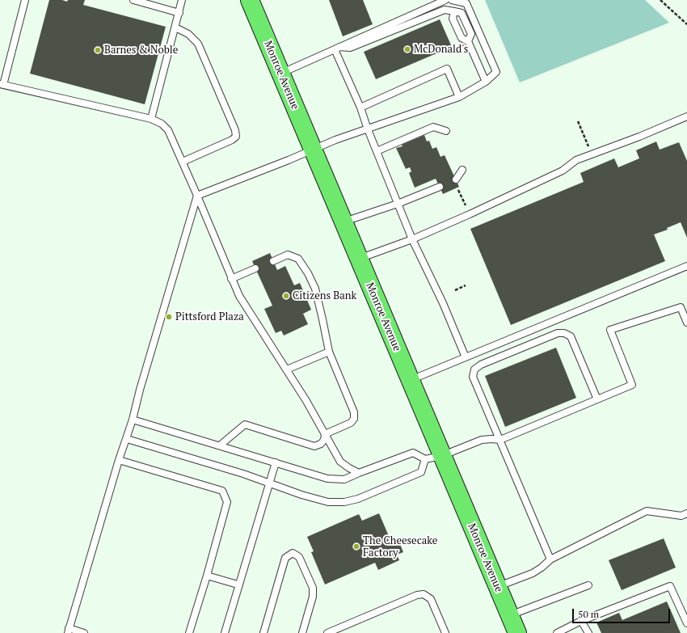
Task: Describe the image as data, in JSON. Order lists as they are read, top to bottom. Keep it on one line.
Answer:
{"streets":{"main road":["Monroe Avenue"]},"places":["McDonald's","Barnes & Noble","Citizens Bank","Pittsford Plaza","The Cheesecake Factory"],"scale_bar":"50 m"}
